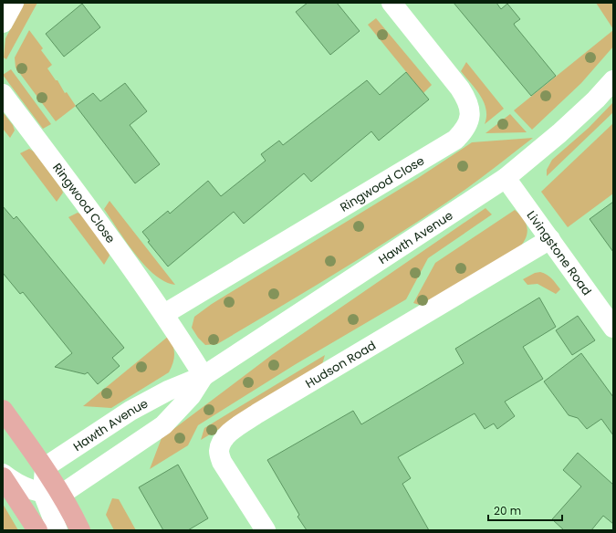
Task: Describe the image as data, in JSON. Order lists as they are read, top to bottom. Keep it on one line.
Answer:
{"streets":{"street":["Ringwood Close","Hawth Avenue","Livingstone Road","Hudson Road"]},"crossings":[["Ringwood Close","Hawth Avenue"],["Hawth Avenue","Livingstone Road"],["Livingstone Road","Hudson Road"]],"scale_bar":"20 m"}
